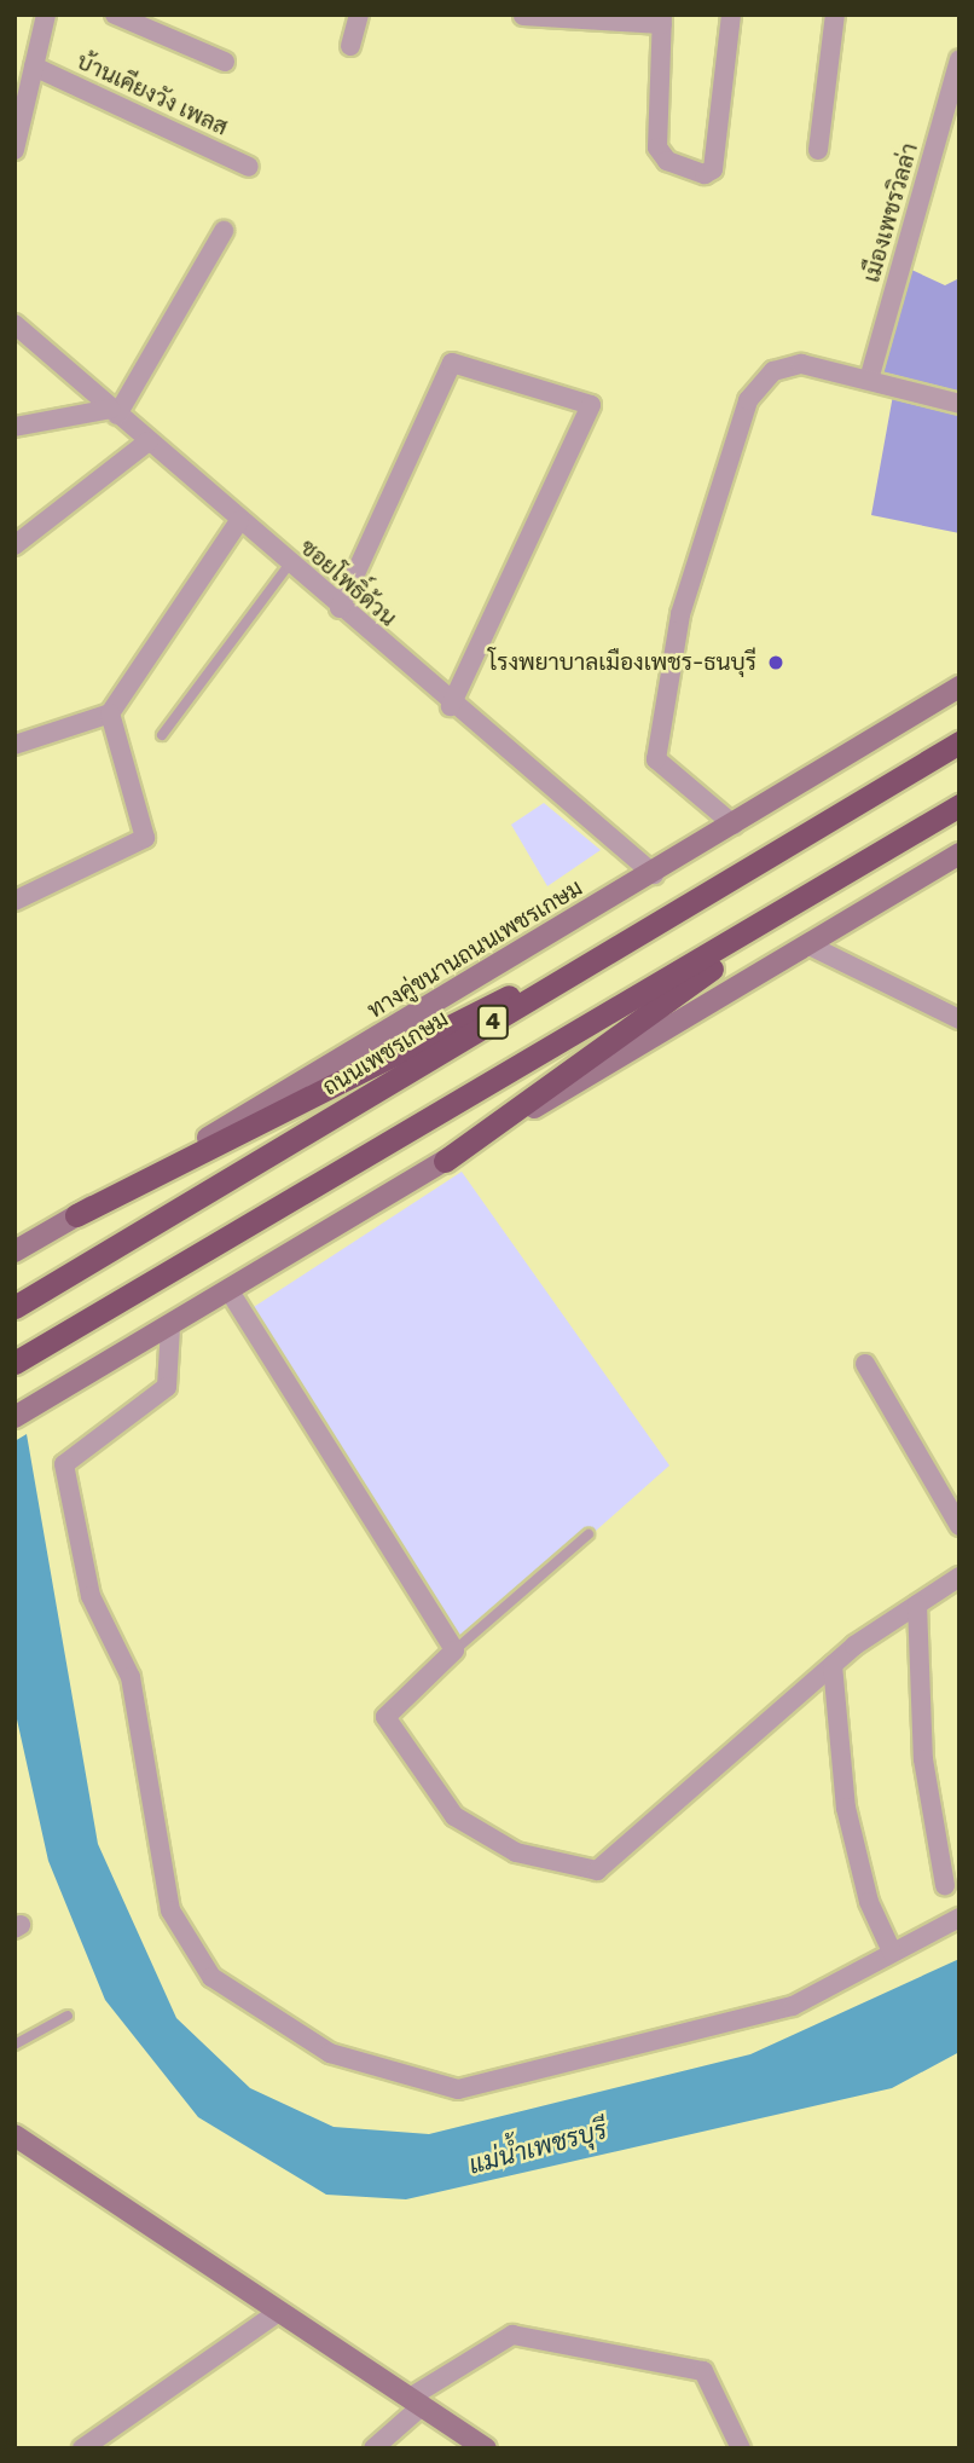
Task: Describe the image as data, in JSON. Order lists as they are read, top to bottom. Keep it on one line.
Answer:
{"streets":{"highway":["4","ถนนเพชรเกษม"],"main road":["ทางคู่ขนานถนนเพชรเกษม"],"street":["บ้านเคียงวัง เพลส","เมืองเพชรวิลล่า","ซอยโพธิ์ด้วน"]},"crossings":[["ซอยโพธิ์ด้วน","ทางคู่ขนานถนนเพชรเกษม"]],"water":["แม่น้ำเพชรบุรี"],"places":["โรงพยาบาลเมืองเพชร-ธนบุรี"]}
